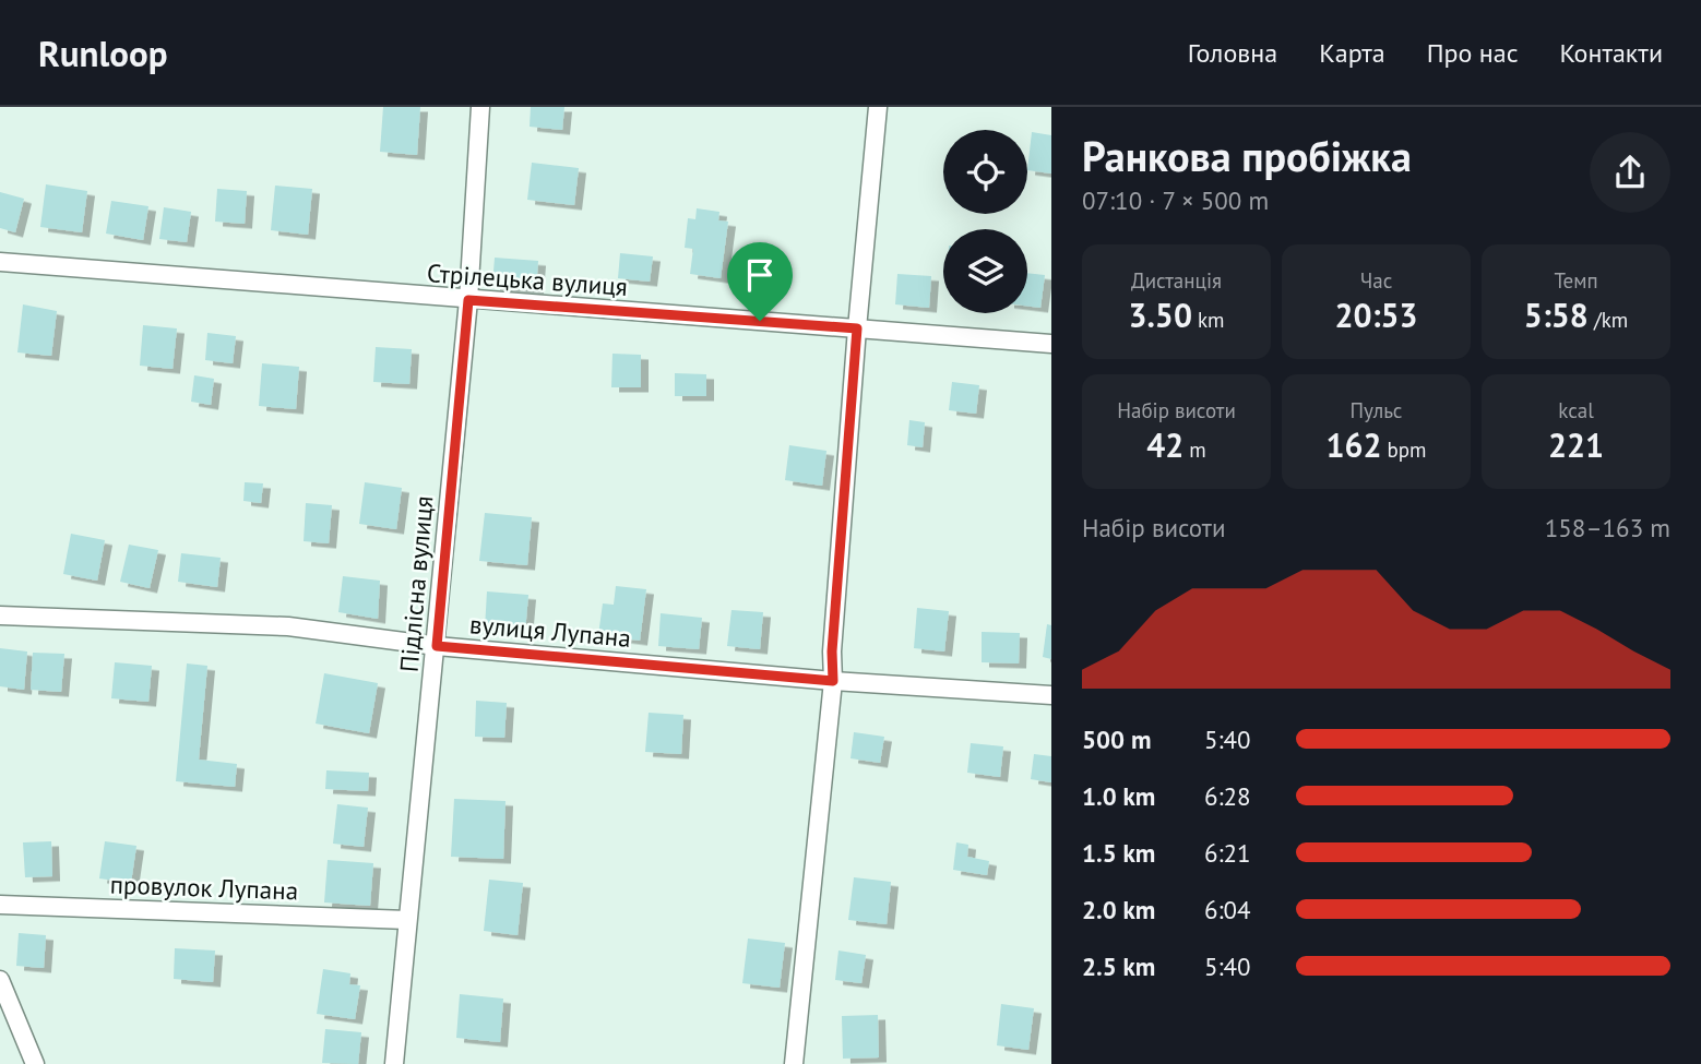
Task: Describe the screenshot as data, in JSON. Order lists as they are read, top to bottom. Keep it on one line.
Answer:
{"streets":{"street":["Стрілецька вулиця","Підлісна вулиця","вулиця Лупана","провулок Лупана"]},"crossings":[["Стрілецька вулиця","Підлісна вулиця"],["Підлісна вулиця","вулиця Лупана"],["Підлісна вулиця","провулок Лупана"]],"page":{"header":"Runloop","nav":["Головна","Карта","Про нас","Контакти"],"heading":["Ранкова пробіжка","07:10 · 7 × 500 m"],"stats":[["Дистанція","3.50 km"],["Час","20:53"],["Темп","5:58 /km"],["Набір висоти","42 m"],["Пульс","162 bpm"],["kcal","221"]],"chart":["Набір висоти","158–163 m"],"list":[{"name":"500 m","note":"5:40"},{"name":"1.0 km","note":"6:28"},{"name":"1.5 km","note":"6:21"},{"name":"2.0 km","note":"6:04"},{"name":"2.5 km","note":"5:40"}]}}
